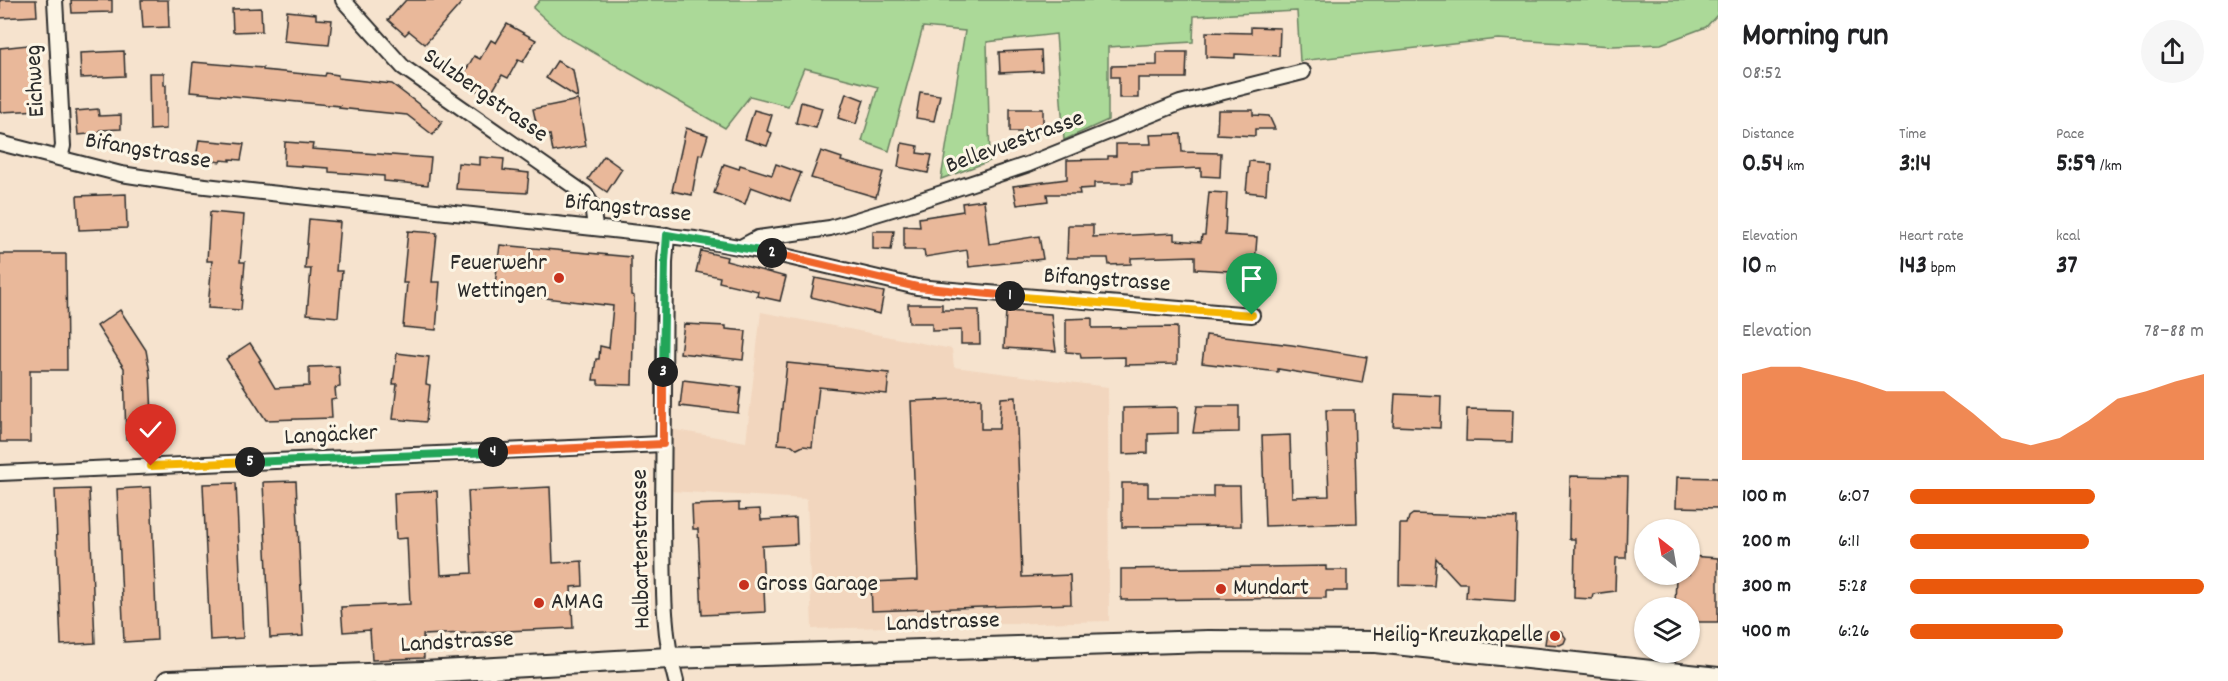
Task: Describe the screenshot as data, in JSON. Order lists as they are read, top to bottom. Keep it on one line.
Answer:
{"streets":{"main road":["Landstrasse"],"street":["Eichweg","Sulzbergstrasse","Bellevuestrasse","Bifangstrasse","Langäcker","Halbartenstrasse"]},"crossings":[["Eichweg","Bifangstrasse"],["Sulzbergstrasse","Bifangstrasse"],["Bellevuestrasse","Bifangstrasse"],["Bifangstrasse","Halbartenstrasse"],["Langäcker","Halbartenstrasse"],["Halbartenstrasse","Landstrasse"]],"places":["Feuerwehr Wettingen","Gross Garage","Mundart","AMAG","Heilig-Kreuzkapelle"],"north":"top left","page":{"heading":["Morning run","08:52"],"stats":[["Distance","0.54 km"],["Time","3:14"],["Pace","5:59 /km"],["Elevation","10 m"],["Heart rate","143 bpm"],["kcal","37"]],"pins":["2","1","3","4","5"],"chart":["Elevation","78–88 m"],"list":[{"name":"100 m","note":"6:07"},{"name":"200 m","note":"6:11"},{"name":"300 m","note":"5:28"},{"name":"400 m","note":"6:26"}]}}
